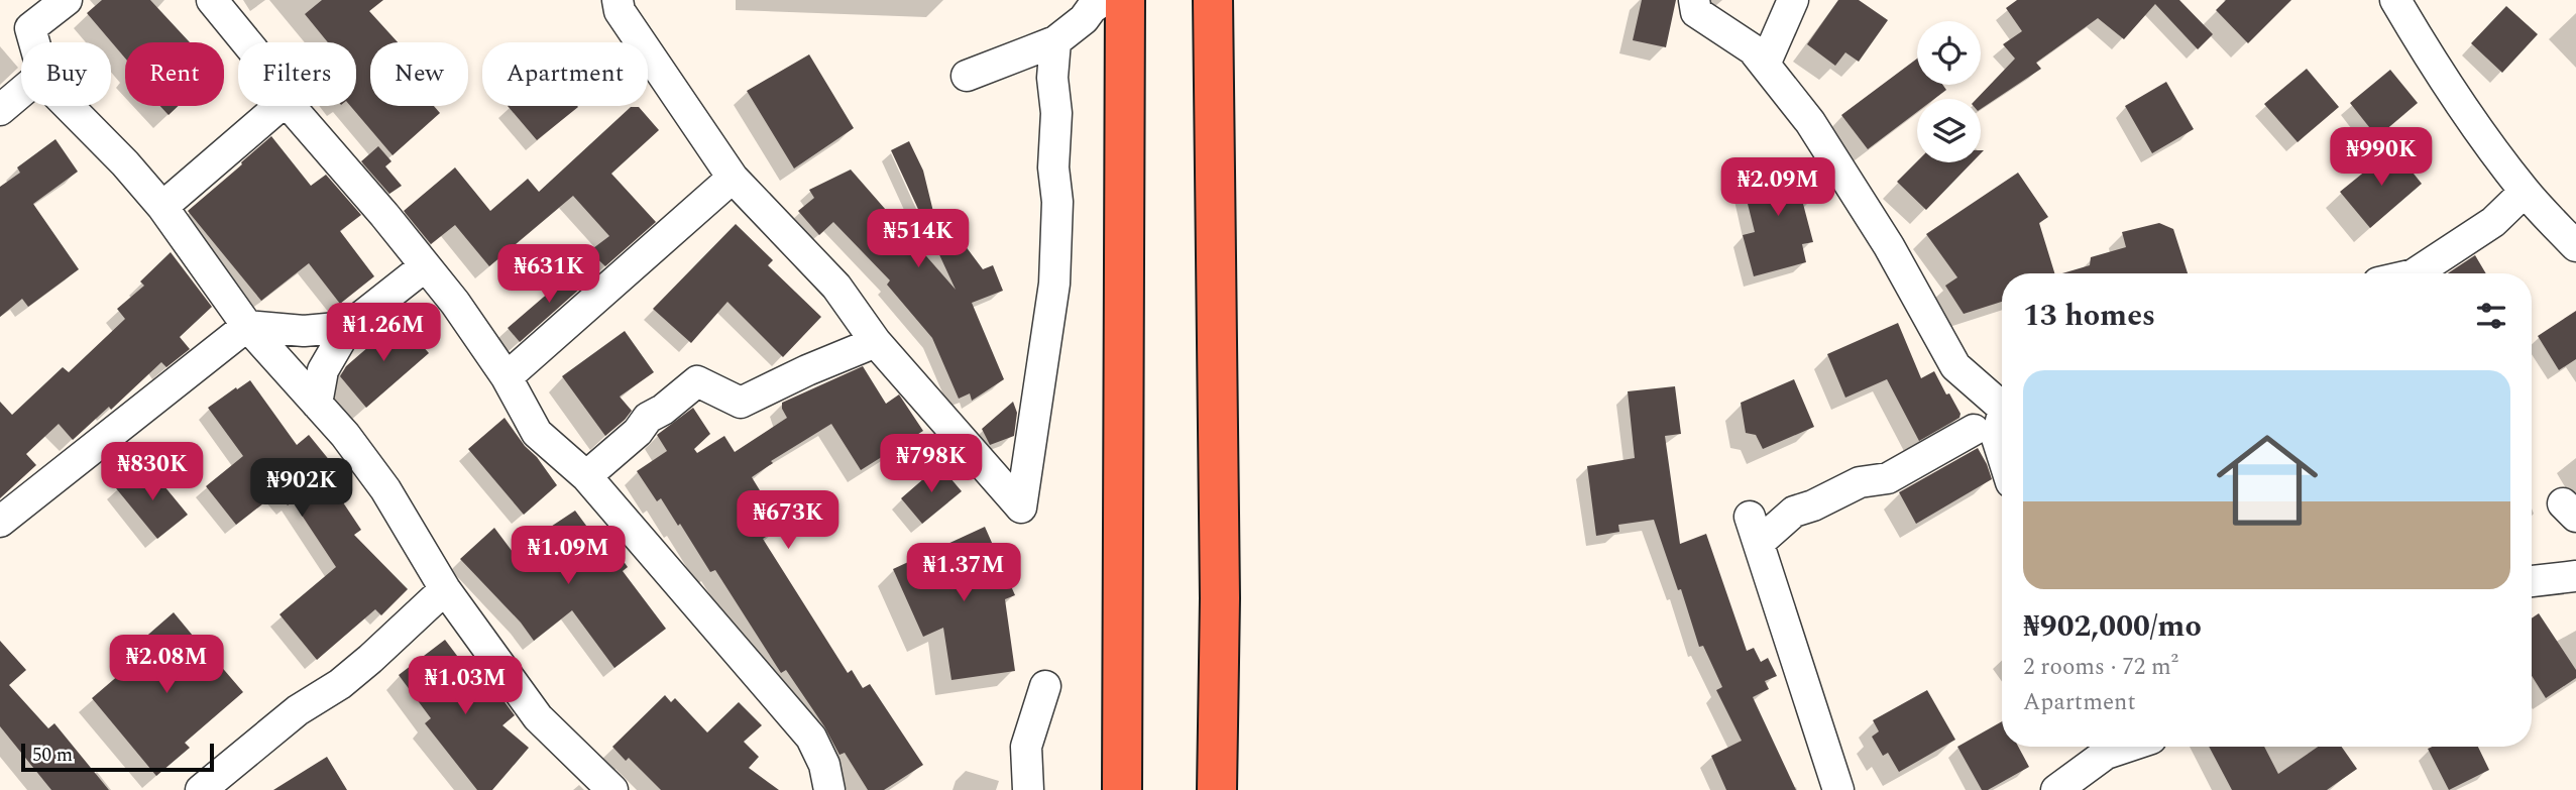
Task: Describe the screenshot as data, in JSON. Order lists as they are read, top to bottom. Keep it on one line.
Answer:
{"scale_bar":"50 m","page":{"chip":["Buy","Rent","Filters","New","Apartment"],"price":["₦990K","₦2.09M","₦514K","₦631K","₦1.26M","₦798K","₦830K","₦902K","₦673K","₦1.09M","₦1.37M","₦2.08M","₦1.03M"],"heading":"13 homes","list":[{"name":"₦902,000/mo","note":"2 rooms · 72 m² · Apartment"}],"scale":"50 m"}}
